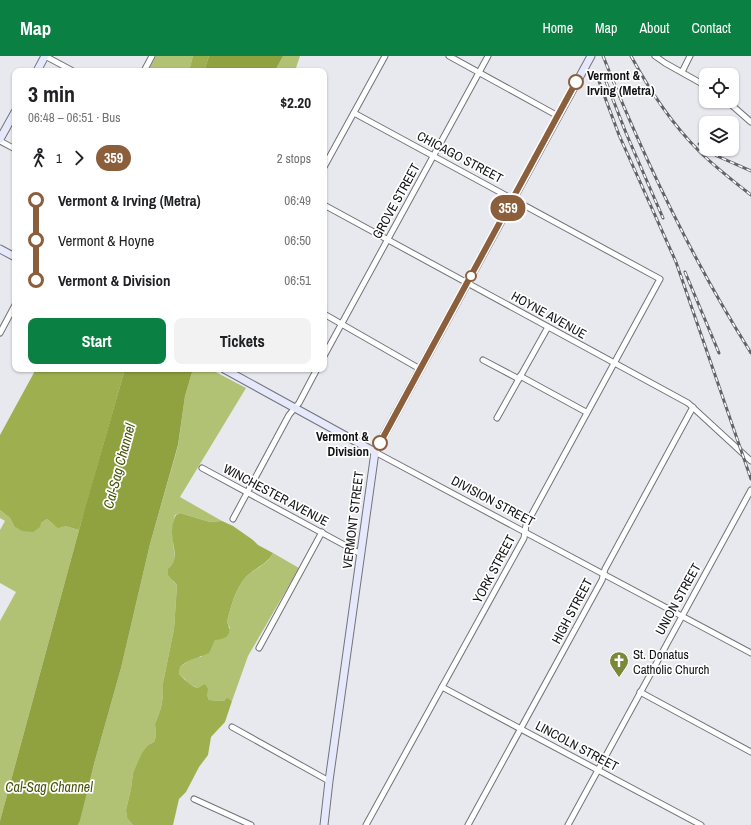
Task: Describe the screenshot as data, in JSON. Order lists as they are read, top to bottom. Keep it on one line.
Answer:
{"streets":{"street":["CHICAGO STREET","GROVE STREET","HOYNE AVENUE","WINCHESTER AVENUE","DIVISION STREET","VERMONT STREET","YORK STREET","UNION STREET","HIGH STREET","LINCOLN STREET"]},"crossings":[["CHICAGO STREET","GROVE STREET"],["CHICAGO STREET","VERMONT STREET"],["CHICAGO STREET","YORK STREET"],["GROVE STREET","HOYNE AVENUE"],["HOYNE AVENUE","VERMONT STREET"],["HOYNE AVENUE","YORK STREET"],["HOYNE AVENUE","HIGH STREET"],["WINCHESTER AVENUE","VERMONT STREET"],["DIVISION STREET","VERMONT STREET"],["DIVISION STREET","YORK STREET"],["DIVISION STREET","UNION STREET"],["DIVISION STREET","HIGH STREET"],["YORK STREET","LINCOLN STREET"],["UNION STREET","LINCOLN STREET"],["HIGH STREET","LINCOLN STREET"]],"water":["Cal-Sag Channel"],"places":{"other":["Vermont & Irving (Metra)","Vermont & Division"],"church":["St. Donatus Catholic Church"]},"lines":["bus line 359"],"page":{"header":"Map","nav":["Home","Map","About","Contact"],"on_map":"359","heading":["3 min","06:48 – 06:51 · Bus","$2.20"],"legs":["1","359","2 stops"],"list":[{"name":"Vermont & Irving (Metra)","value":"06:49"},{"name":"Vermont & Hoyne","value":"06:50"},{"name":"Vermont & Division","value":"06:51"}],"buttons":["Start","Tickets"]}}
